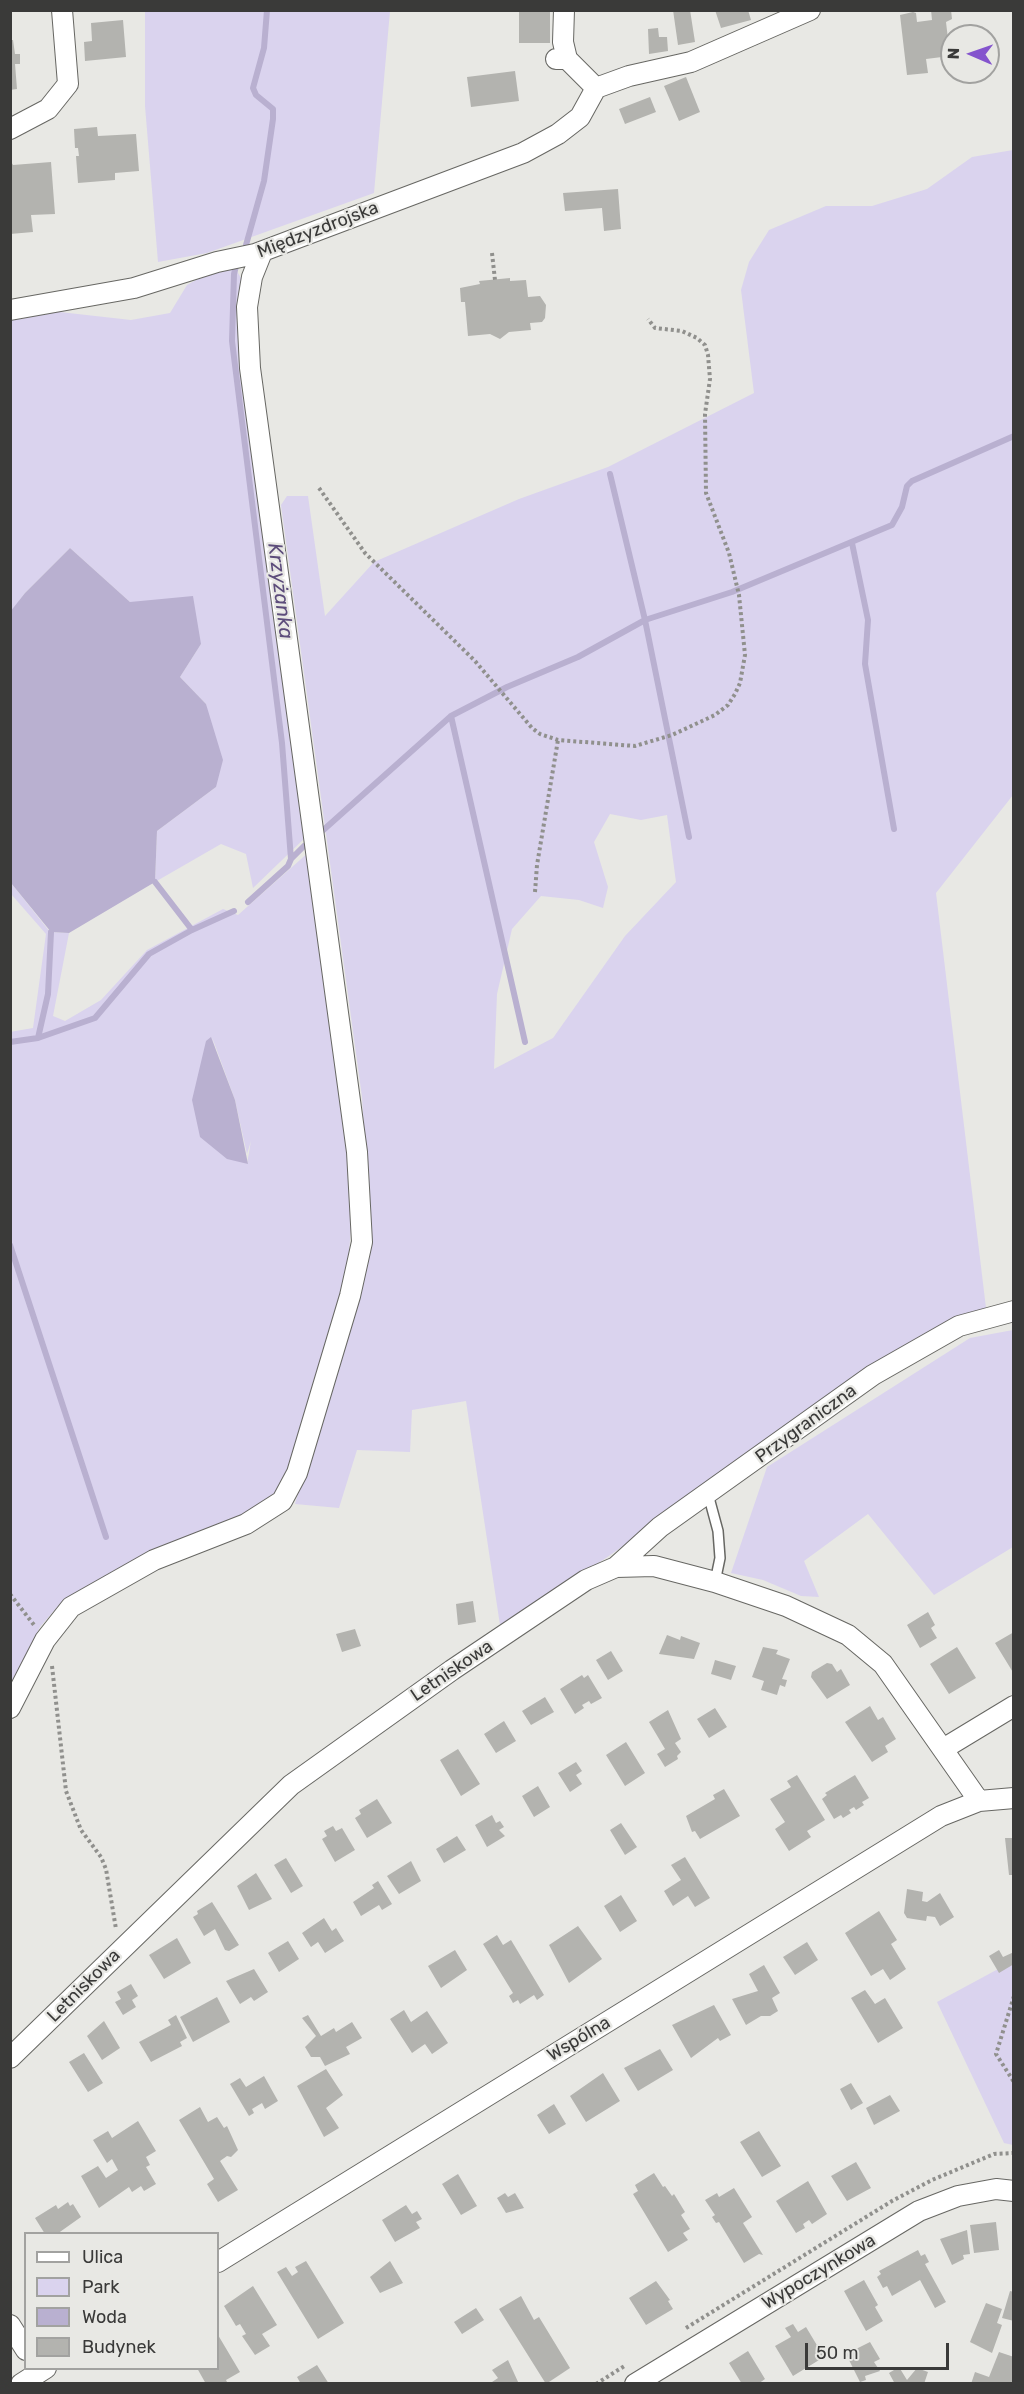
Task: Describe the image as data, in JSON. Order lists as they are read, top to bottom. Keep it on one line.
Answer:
{"streets":{"street":["Międzyzdrojska","Przygraniczna","Letniskowa","Wspólna","Wypoczynkowa"]},"crossings":[["Przygraniczna","Letniskowa"],["Letniskowa","Wspólna"]],"water":["Krzyżanka"],"legend":["Ulica","Park","Woda","Budynek"],"scale_bar":"50 m","north":"left"}
